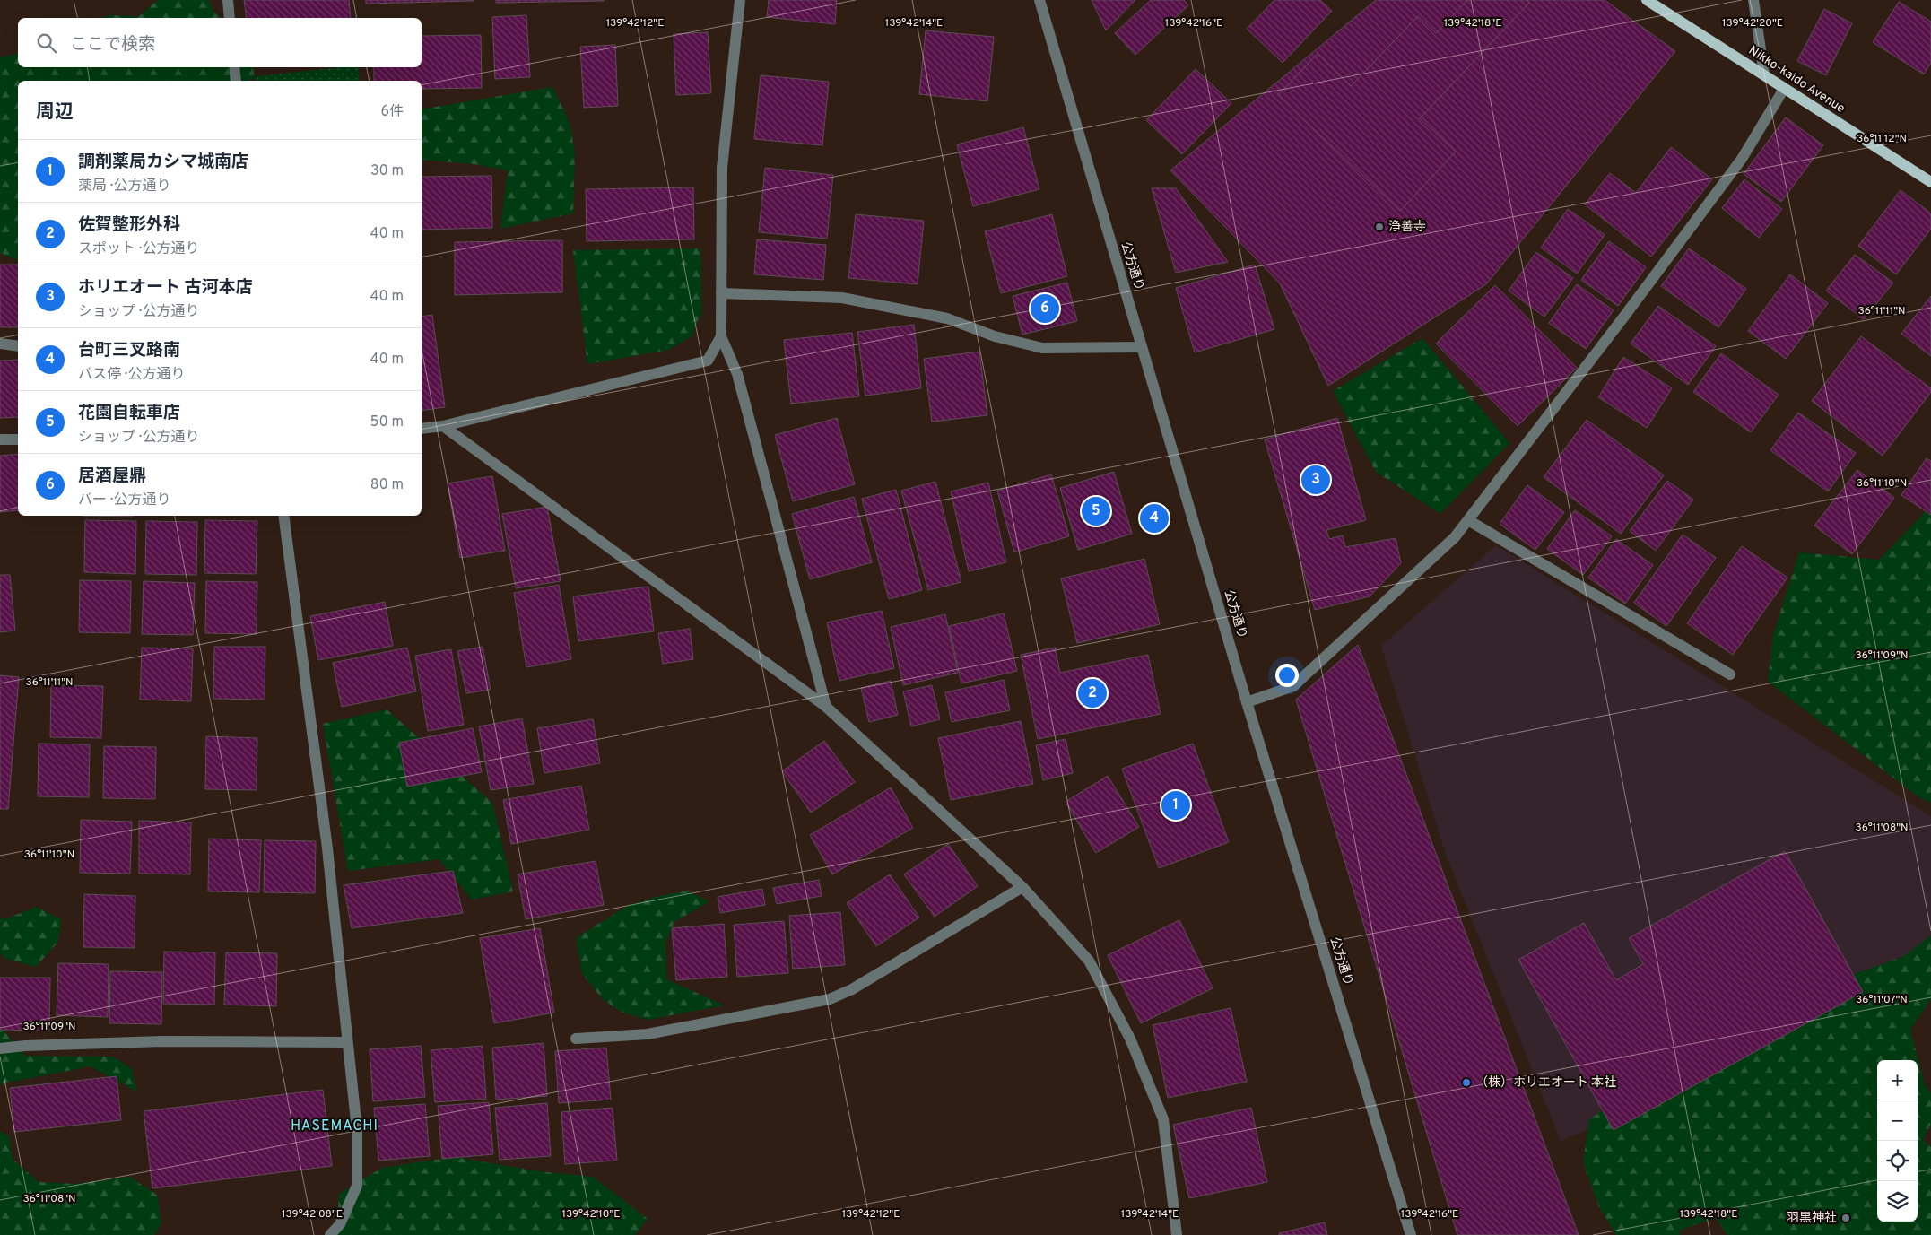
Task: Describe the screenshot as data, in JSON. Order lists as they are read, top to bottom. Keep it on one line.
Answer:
{"streets":{"main road":["Nikko-kaido Avenue"],"street":["公方通り"]},"districts":["HASEMACHI"],"places":["浄善寺","（株）ホリエオート 本社","羽黒神社"],"page":{"search":"ここで検索","heading":["周辺","6件"],"list":[{"mark":"1","name":"調剤薬局カシマ城南店","note":"薬局 · 公方通り","value":"30 m"},{"mark":"2","name":"佐賀整形外科","note":"スポット · 公方通り","value":"40 m"},{"mark":"3","name":"ホリエオート 古河本店","note":"ショップ · 公方通り","value":"40 m"},{"mark":"4","name":"台町三叉路南","note":"バス停 · 公方通り","value":"40 m"},{"mark":"5","name":"花園自転車店","note":"ショップ · 公方通り","value":"50 m"},{"mark":"6","name":"居酒屋鼎","note":"バー · 公方通り","value":"80 m"}],"pins":["6","3","5","4","2","1"],"map_buttons":["+","−"]},"coordinates":["139°42'12\"E","139°42'14\"E","139°42'16\"E","139°42'18\"E","139°42'20\"E","36°11'12\"N","36°11'11\"N","36°11'10\"N","36°11'09\"N","36°11'08\"N","36°11'07\"N","139°42'08\"E","139°42'10\"E"]}
